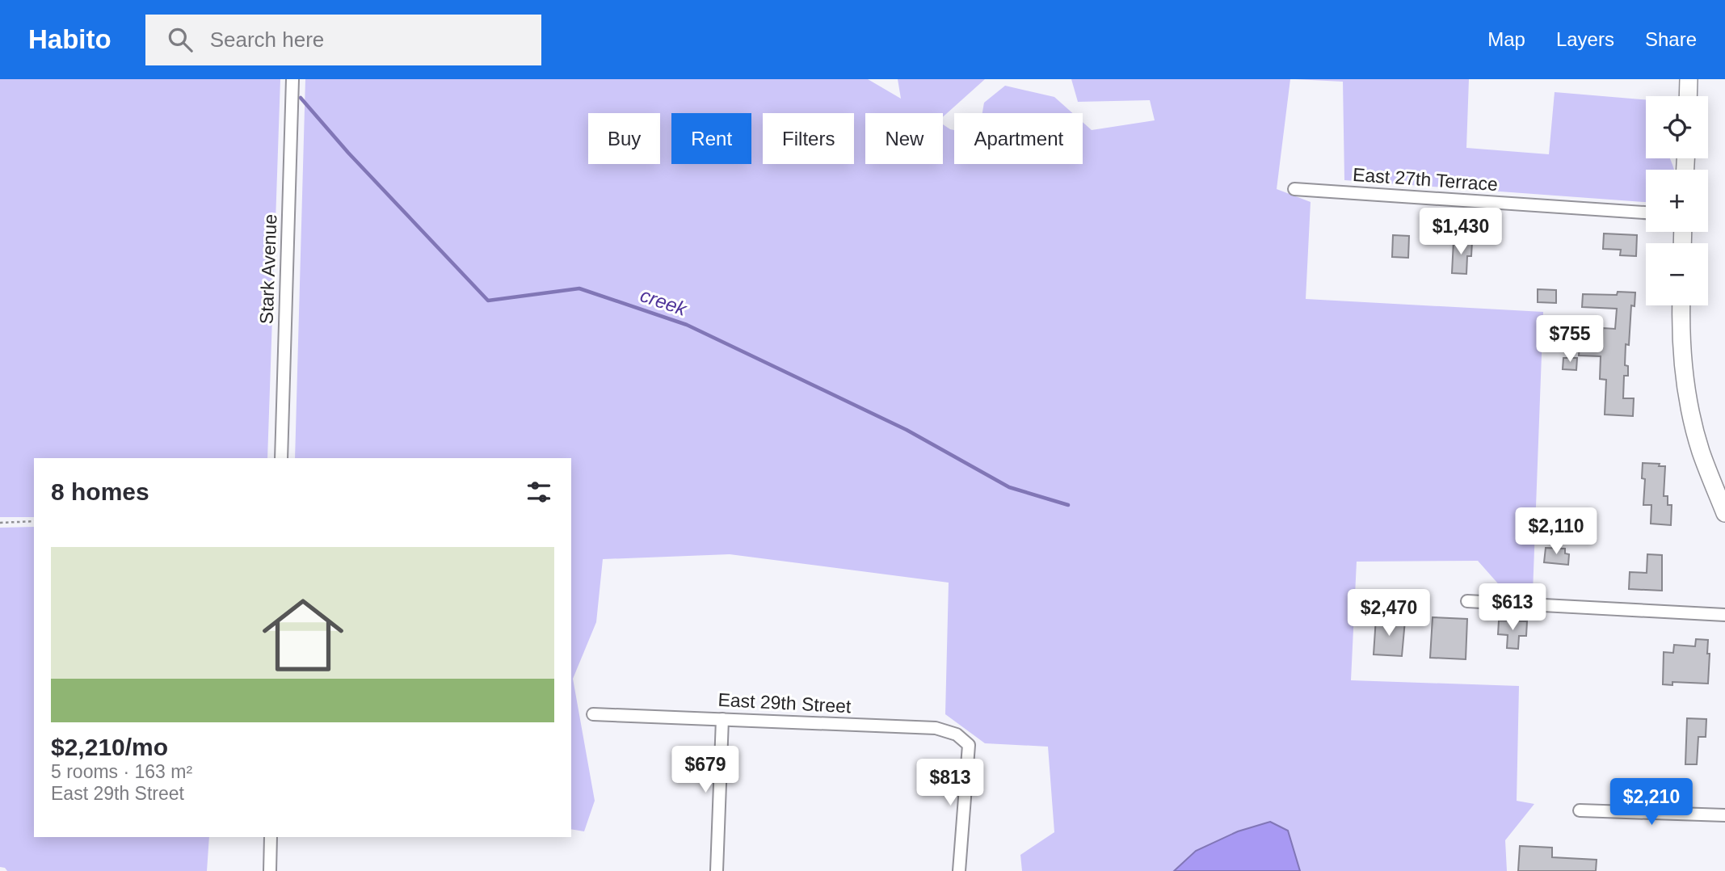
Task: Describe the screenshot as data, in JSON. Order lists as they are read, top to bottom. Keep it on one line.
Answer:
{"streets":{"street":["East 27th Terrace","Stark Avenue","East 29th Street"]},"water":["creek"],"page":{"header":"Habito","search":"Search here","nav":["Map","Layers","Share"],"map_buttons":["+","−"],"chip":["Buy","Rent","Filters","New","Apartment"],"price":["$1,430","$755","$2,110","$613","$2,470","$679","$813","$2,210"],"heading":"8 homes","list":[{"name":"$2,210/mo","note":"5 rooms · 163 m² · East 29th Street"}]}}
